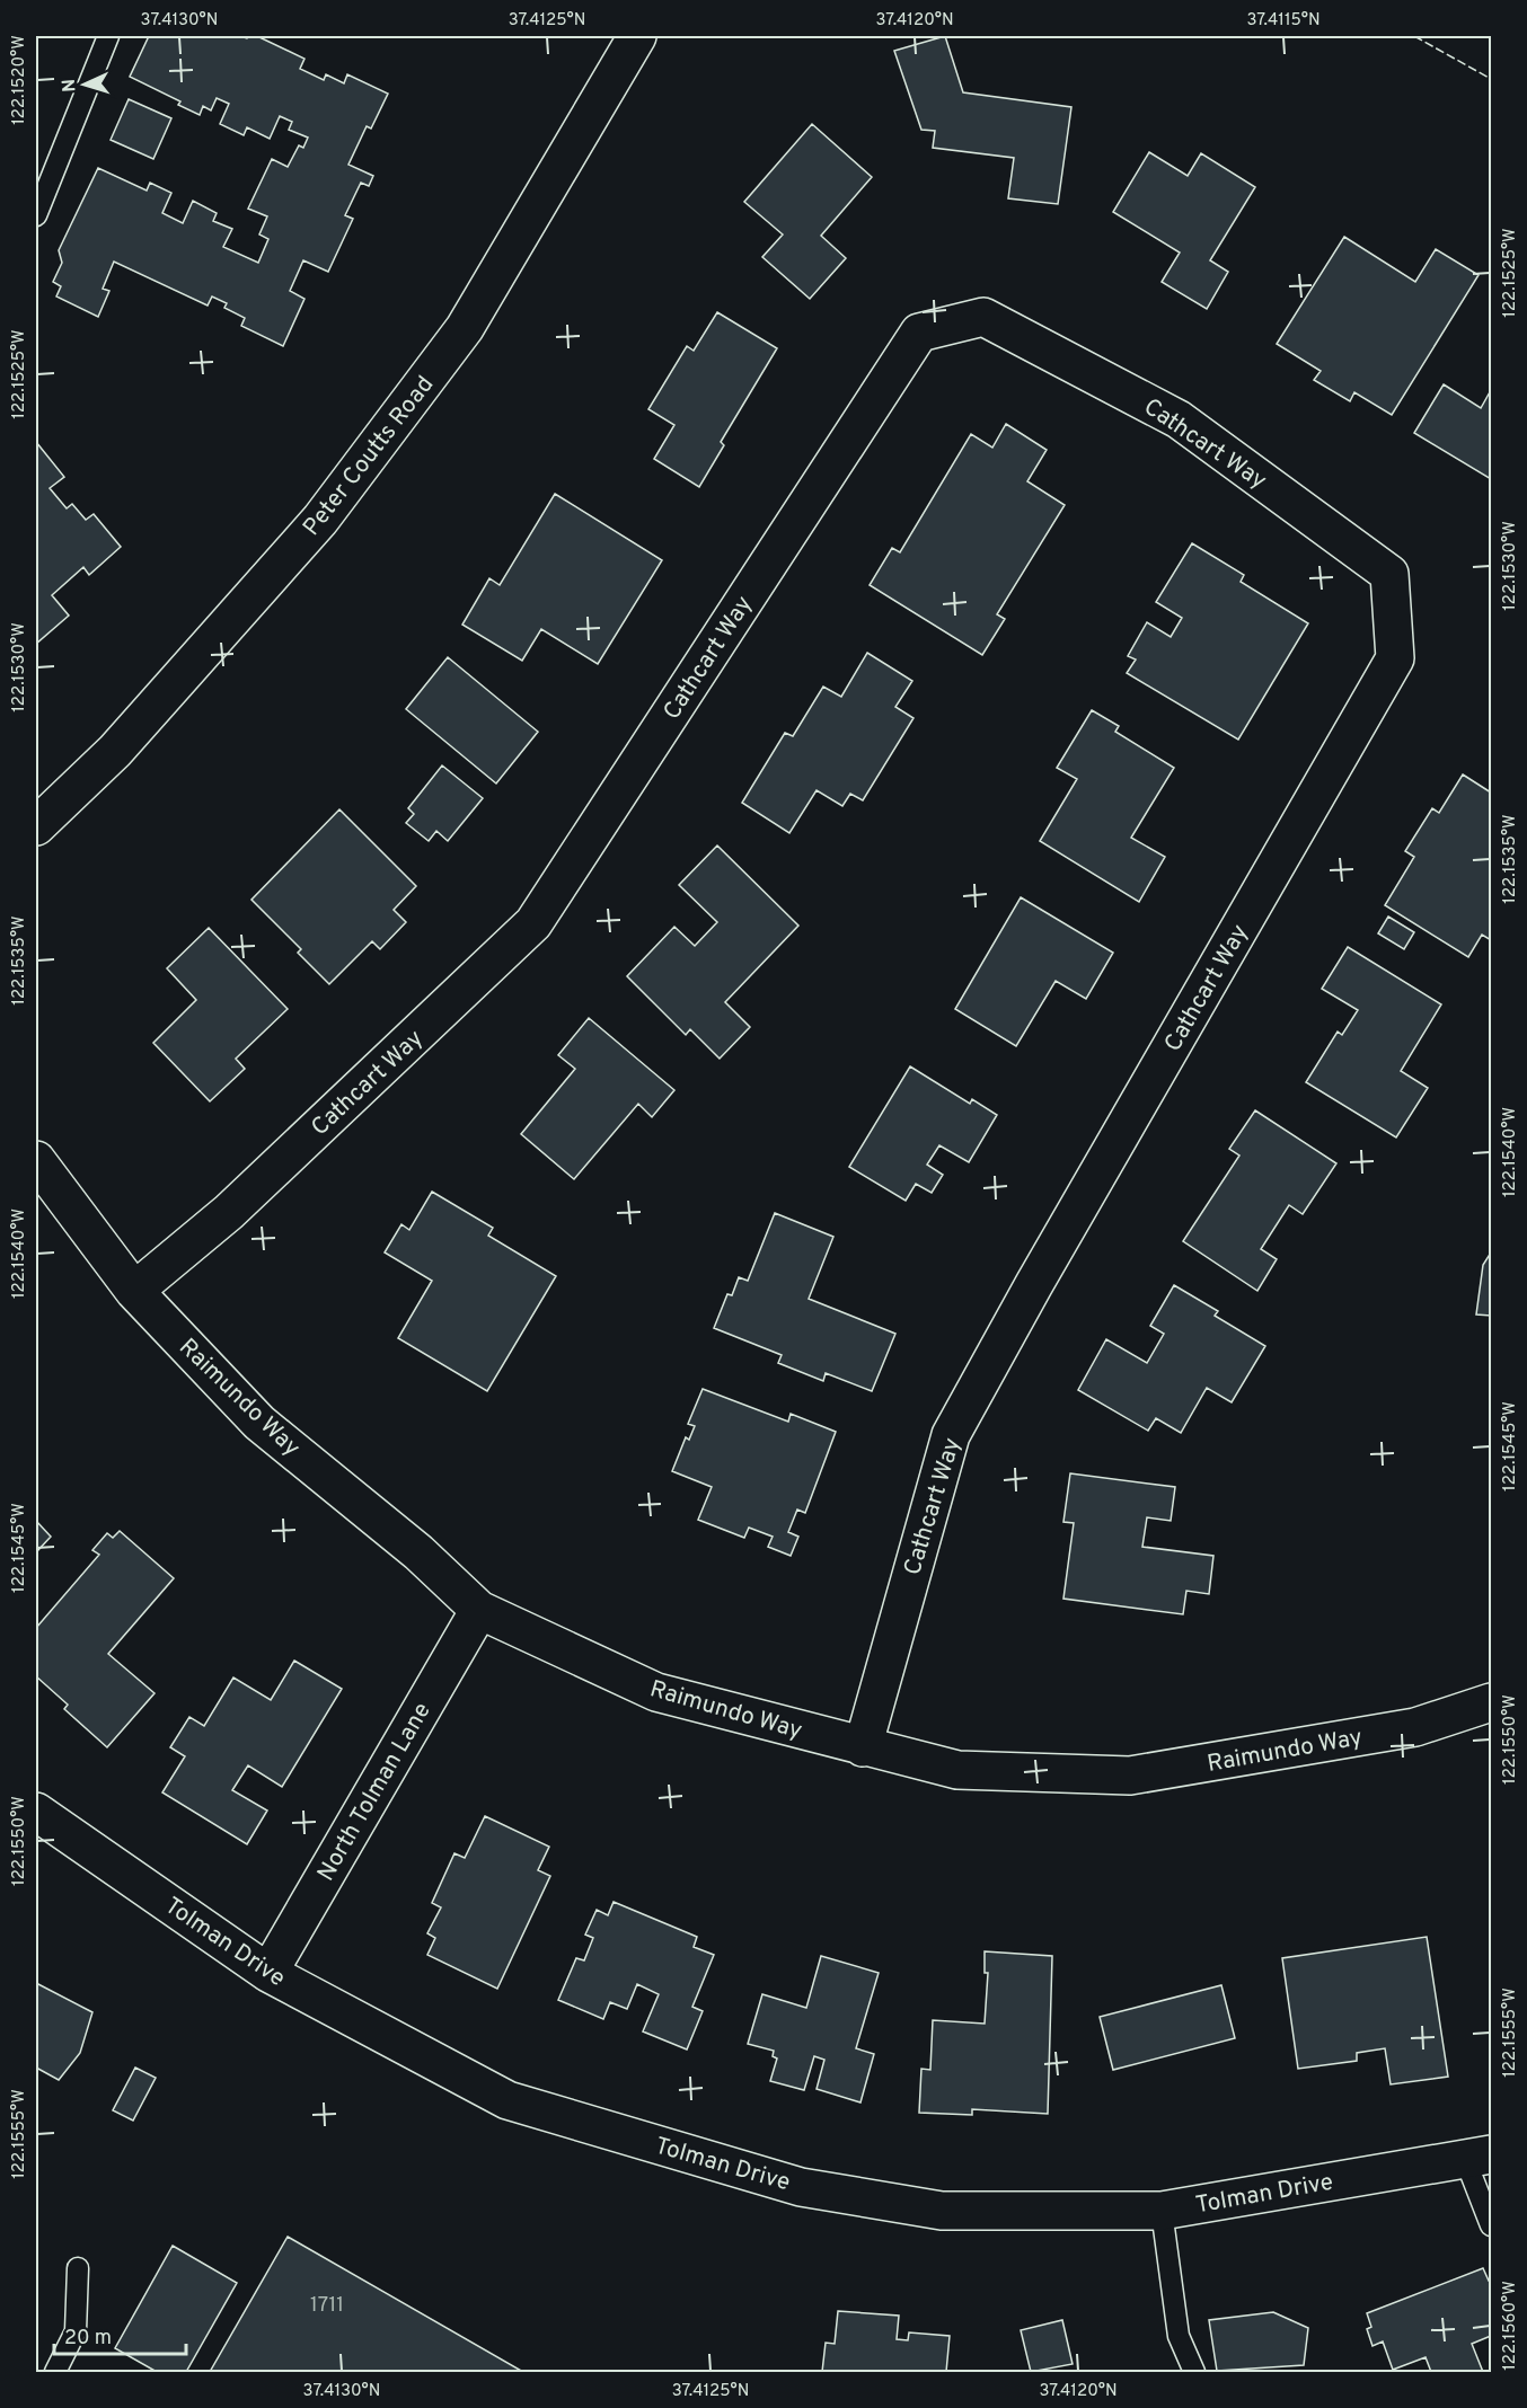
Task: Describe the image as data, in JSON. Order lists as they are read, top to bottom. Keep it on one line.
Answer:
{"streets":{"street":["Cathcart Way","Peter Coutts Road","Raimundo Way","North Tolman Lane","Tolman Drive"]},"crossings":[["Cathcart Way","Raimundo Way"],["Raimundo Way","North Tolman Lane"],["North Tolman Lane","Tolman Drive"]],"house_numbers":["1711"],"scale_bar":"20 m","north":"left","coordinates":["37.4130°N","37.4125°N","37.4120°N","37.4115°N","122.1520°W","122.1525°W","122.1530°W","122.1535°W","122.1540°W","122.1545°W","122.1550°W","122.1555°W","122.1560°W"]}
